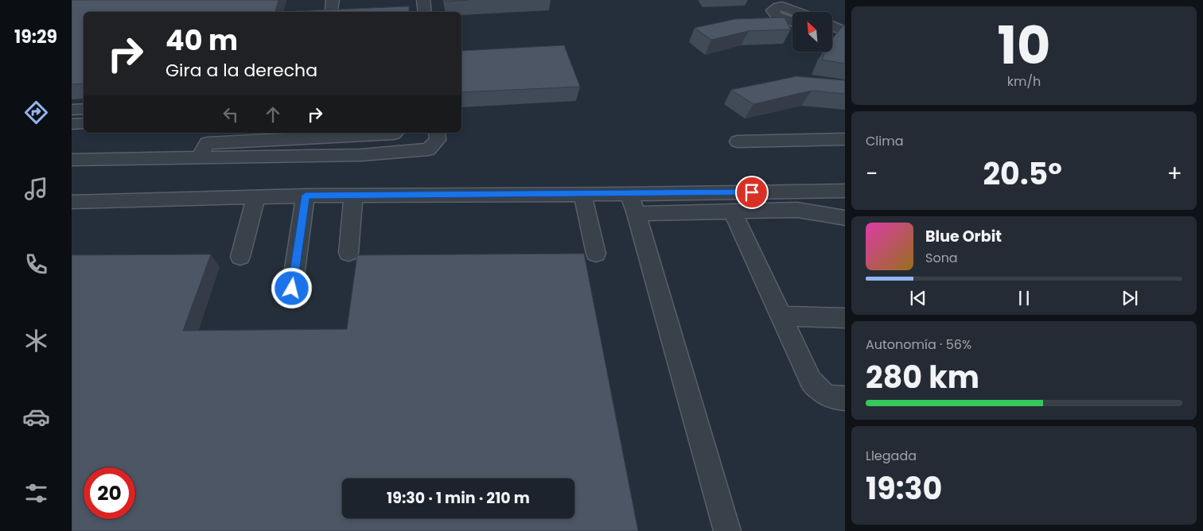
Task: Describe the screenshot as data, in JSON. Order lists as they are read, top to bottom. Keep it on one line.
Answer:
{"north":"top left","page":{"tabs":"19:29","tile":[["10","km/h"],"Clima",["Autonomía · 56%","280 km"],["Llegada","19:30"]],"turn":["40 m","Gira a la derecha"],"heat":["−","20.5°","+"],"song":["Blue Orbit","Sona"],"limit":"20","trip":"19:30 · 1 min · 210 m"}}
